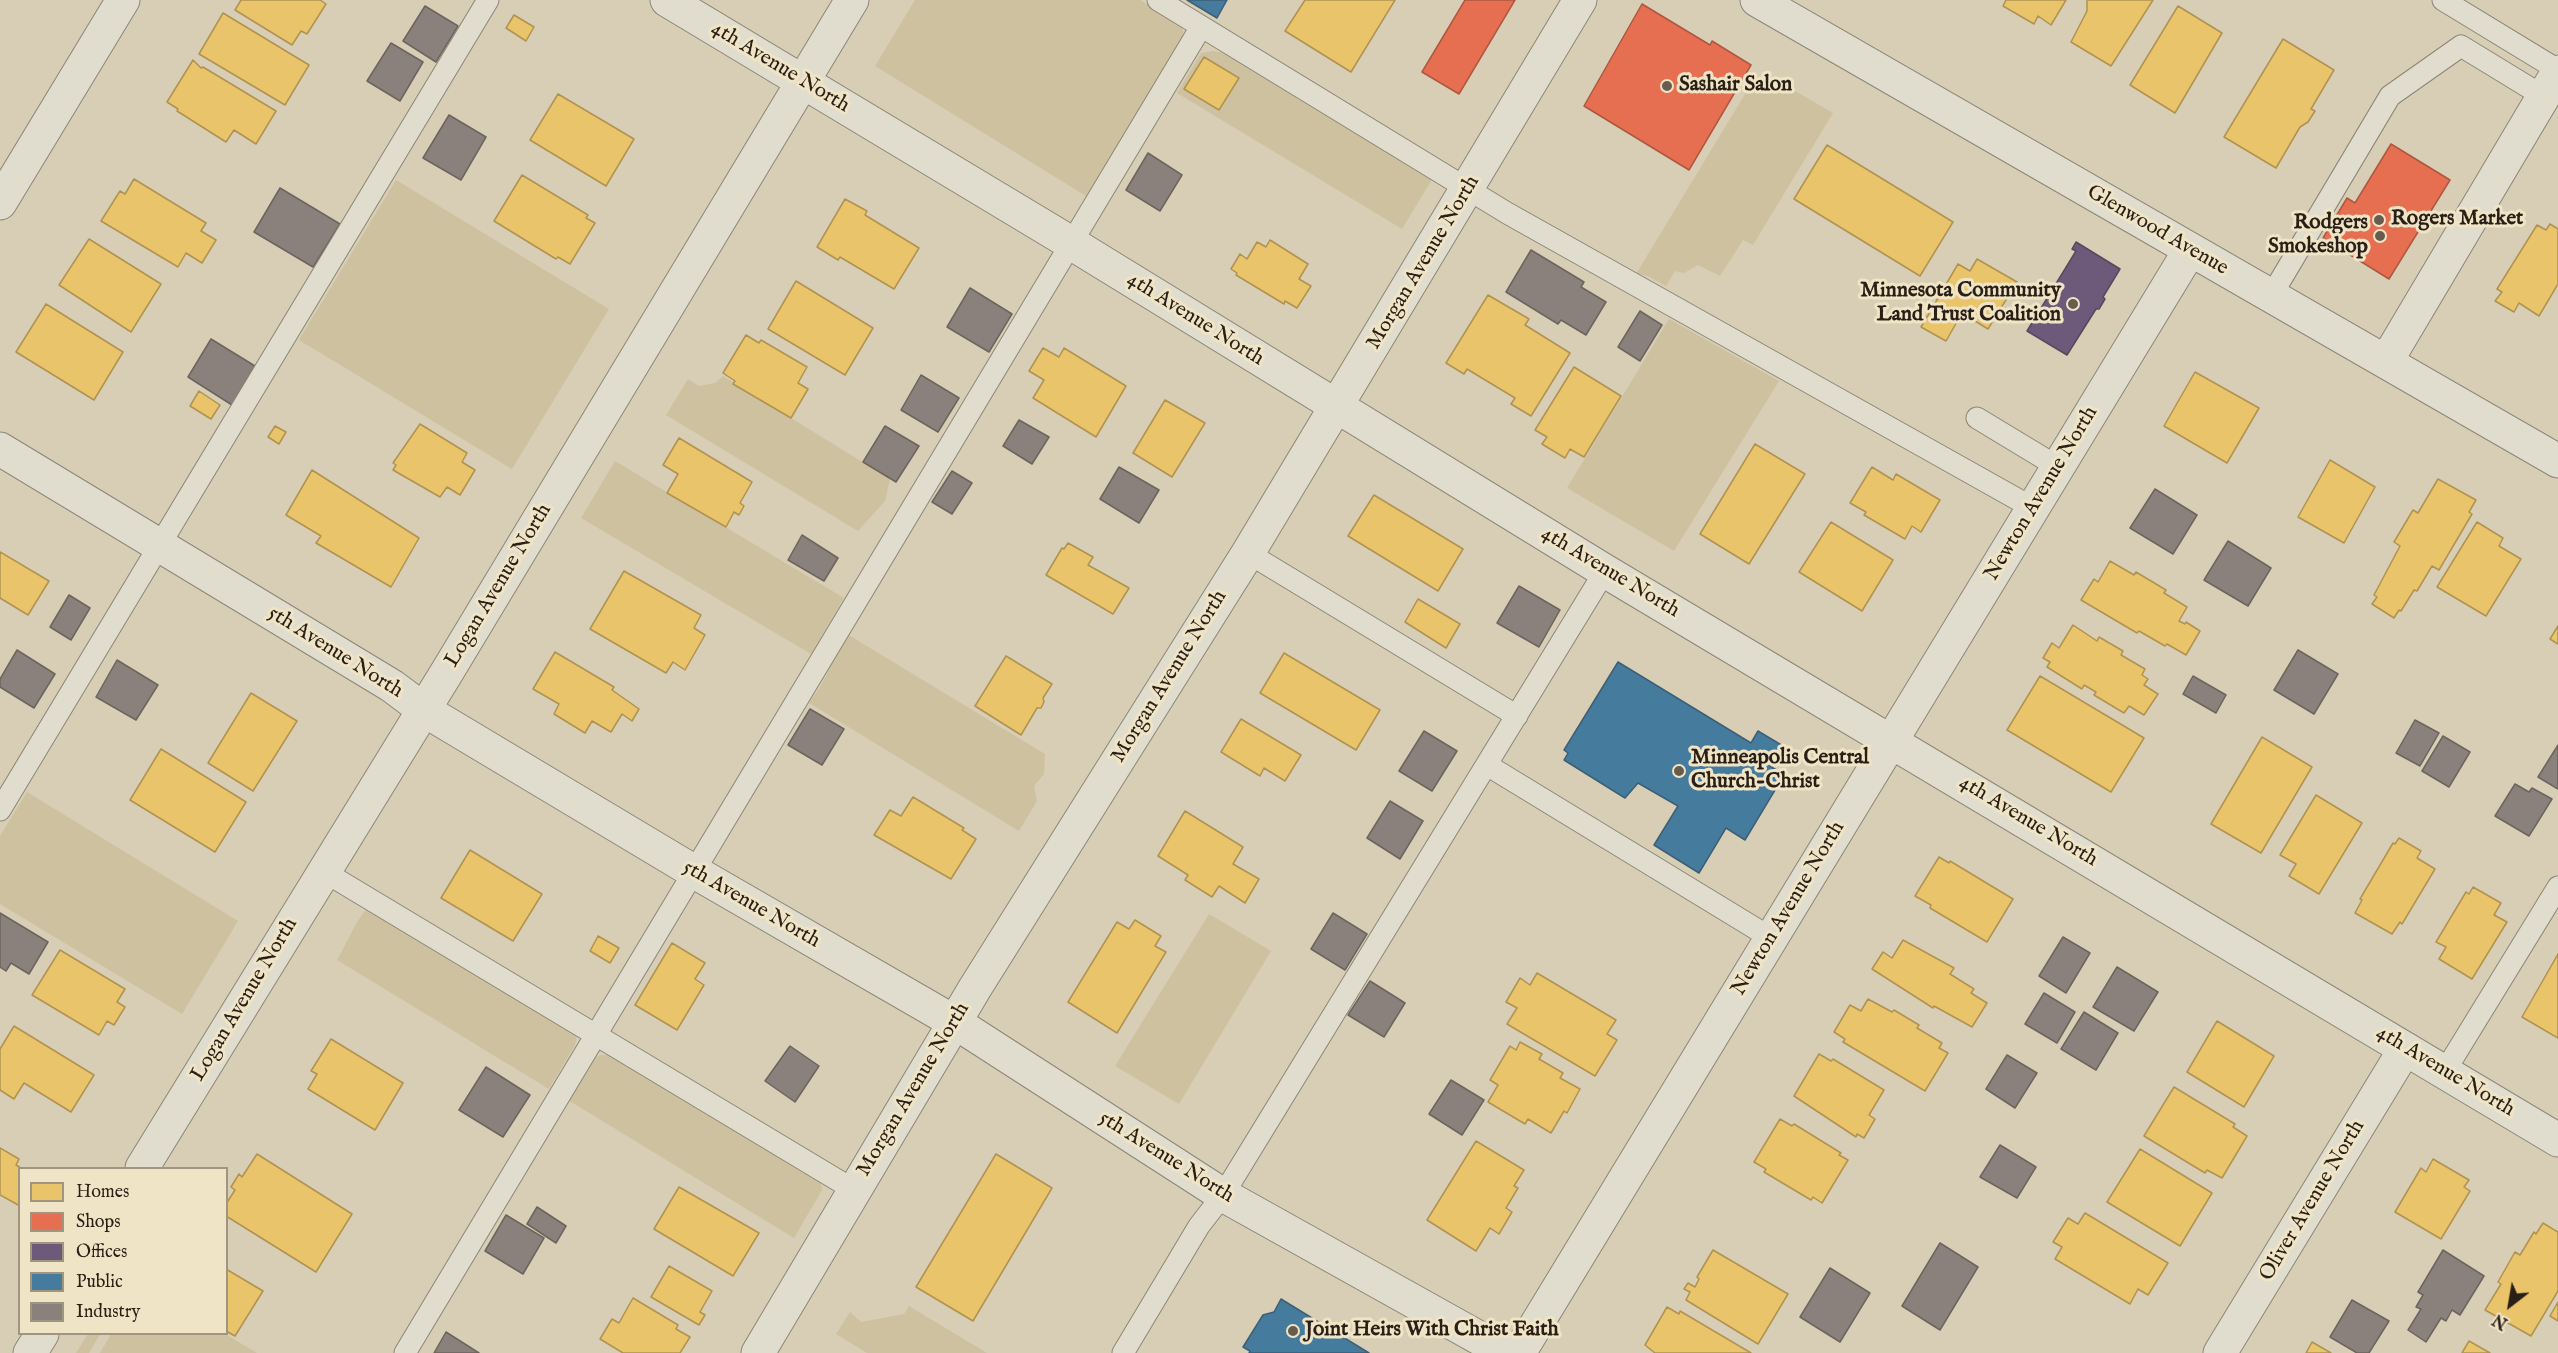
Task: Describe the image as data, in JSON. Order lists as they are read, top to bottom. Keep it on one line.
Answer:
{"streets":{"street":["4th Avenue North","Glenwood Avenue","Morgan Avenue North","Newton Avenue North","Logan Avenue North","5th Avenue North","Oliver Avenue North"]},"crossings":[["4th Avenue North","Morgan Avenue North"],["4th Avenue North","Newton Avenue North"],["4th Avenue North","Logan Avenue North"],["4th Avenue North","Oliver Avenue North"],["Glenwood Avenue","Newton Avenue North"],["Morgan Avenue North","5th Avenue North"],["Logan Avenue North","5th Avenue North"]],"places":["Sashair Salon","Rogers Market","Rodgers Smokeshop","Minnesota Community Land Trust Coalition","Minneapolis Central Church-Christ","Joint Heirs With Christ Faith"],"legend":["Homes","Shops","Offices","Public","Industry"],"north":"bottom left"}
